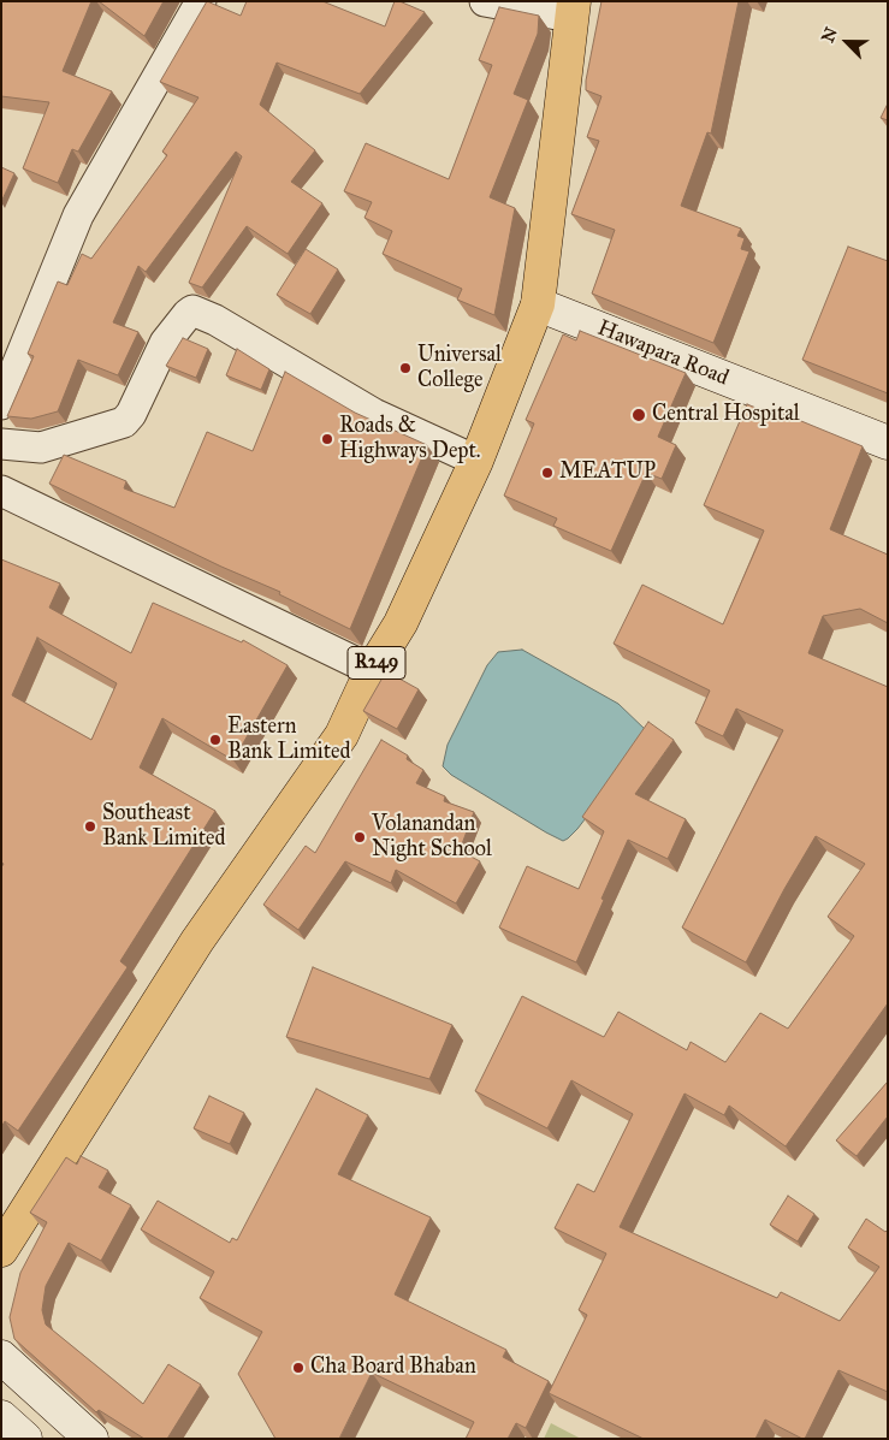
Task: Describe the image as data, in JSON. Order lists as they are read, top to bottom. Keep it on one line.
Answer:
{"streets":{"main road":["R249"],"street":["Hawapara Road"]},"crossings":[["Hawapara Road","R249"]],"places":["Universal College","Central Hospital","Roads & Highways Dept.","MEATUP","Eastern Bank Limited","Southeast Bank Limited","Volanandan Night School","Cha Board Bhaban"],"north":"top left"}
